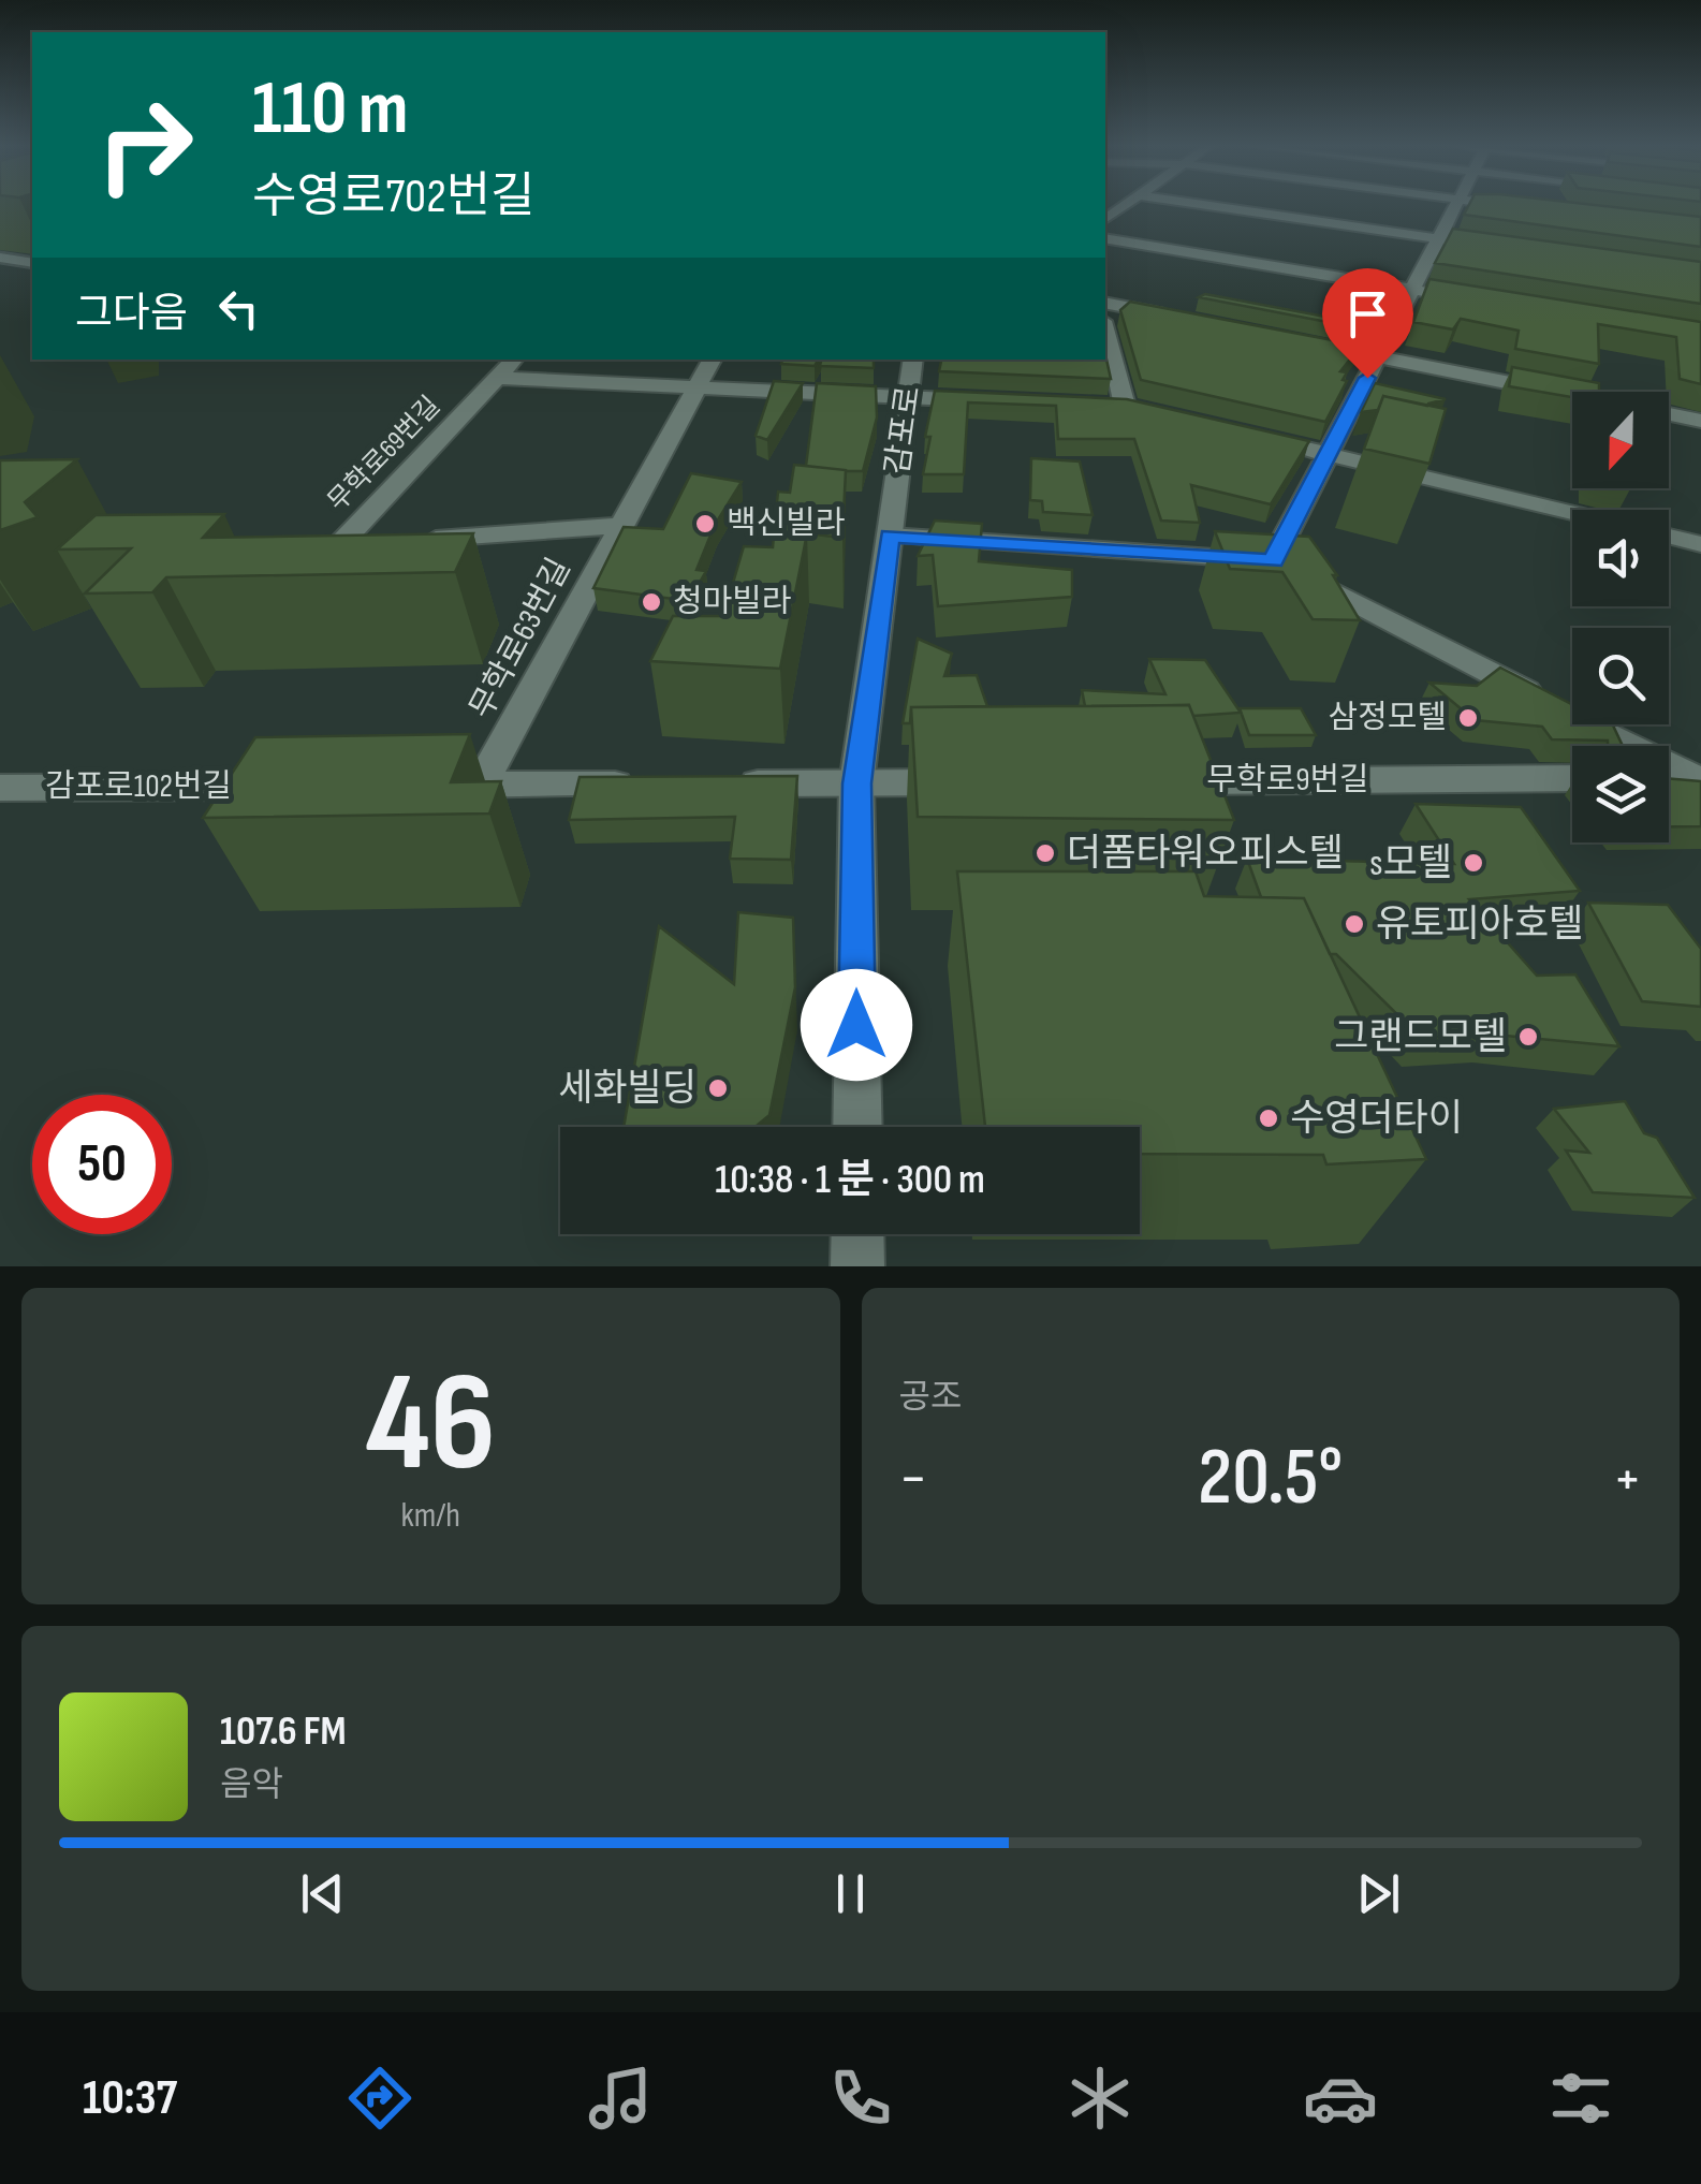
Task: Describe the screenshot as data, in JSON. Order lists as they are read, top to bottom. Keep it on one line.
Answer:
{"streets":{"street":["감포로","무학로69번길","무학로63번길","무학로9번길","감포로102번길"]},"places":["백신빌라","청마빌라","삼정모텔","더폼타워오피스텔","s모텔","유토피아호텔","그랜드모텔","세화빌딩","수영더타이"],"north":"bottom","page":{"turn":["110 m","수영로702번길"],"then":"그다음","limit":"50","trip":"10:38 · 1 분 · 300 m","tile":[["46","km/h"],"공조"],"heat":["−","20.5°","+"],"song":["107.6 FM","음악"],"tabs":"10:37"}}
